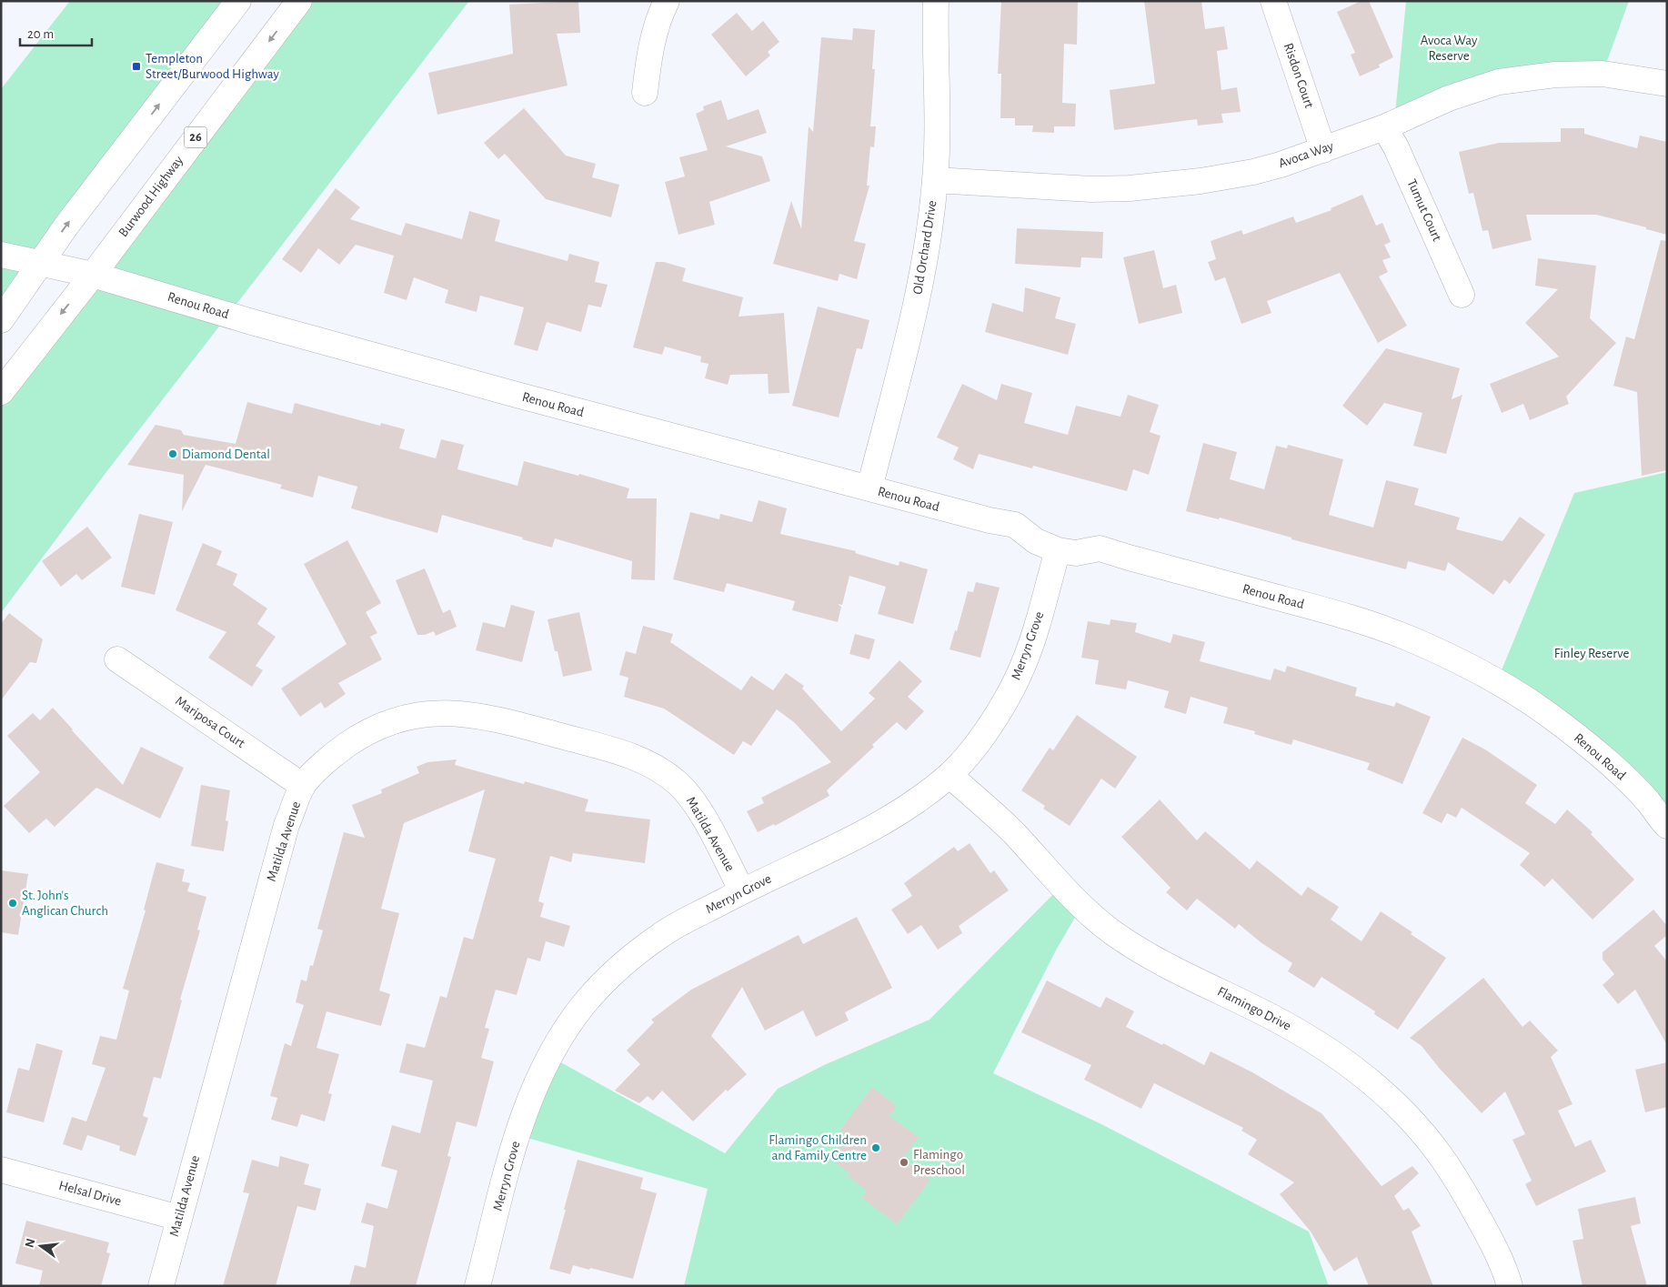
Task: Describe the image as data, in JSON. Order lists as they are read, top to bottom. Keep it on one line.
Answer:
{"streets":{"main road":["Risdon Court","26","Avoca Way","Burwood Highway","Tumut Court","Old Orchard Drive","Renou Road","Merryn Grove","Mariposa Court","Matilda Avenue","Flamingo Drive","Helsal Drive"]},"crossings":[["Risdon Court","Avoca Way"],["Avoca Way","Tumut Court"],["Avoca Way","Old Orchard Drive"],["Burwood Highway","Renou Road"],["Old Orchard Drive","Renou Road"],["Renou Road","Merryn Grove"],["Merryn Grove","Matilda Avenue"],["Merryn Grove","Flamingo Drive"],["Mariposa Court","Matilda Avenue"],["Matilda Avenue","Helsal Drive"]],"parks":["Avoca Way Reserve","Finley Reserve"],"places":{"transit":["Templeton Street/Burwood Highway"],"other":["Diamond Dental","St. John's Anglican Church","Flamingo Children and Family Centre","Flamingo Preschool"]},"scale_bar":"20 m","north":"left"}
